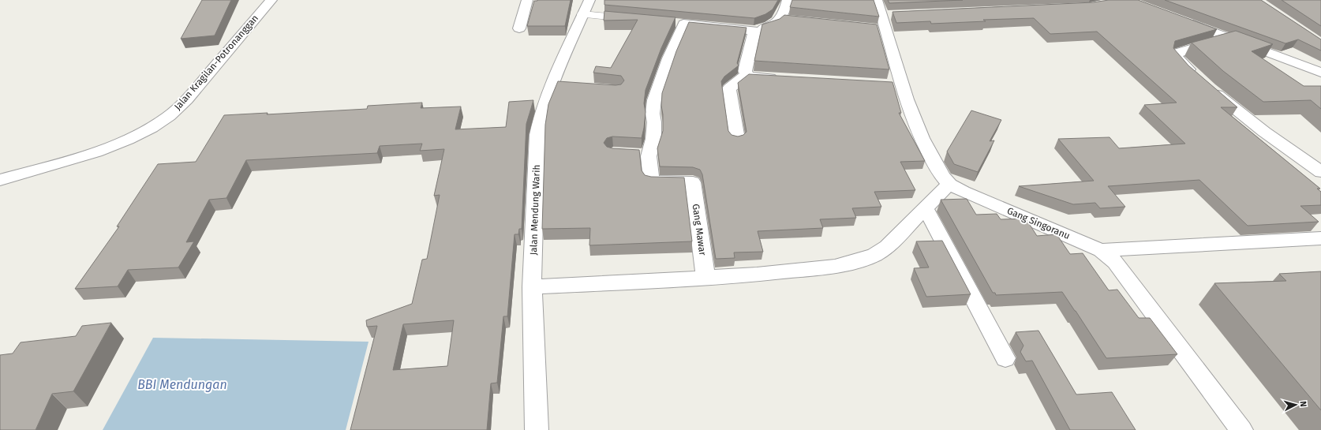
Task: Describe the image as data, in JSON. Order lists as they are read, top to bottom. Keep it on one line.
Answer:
{"streets":{"street":["Jalan Kragilan-Potronanggan","Jalan Mendung Warih","Gang Singoranu","Gang Mawar"]},"water":["BBI Mendungan"],"north":"right"}
